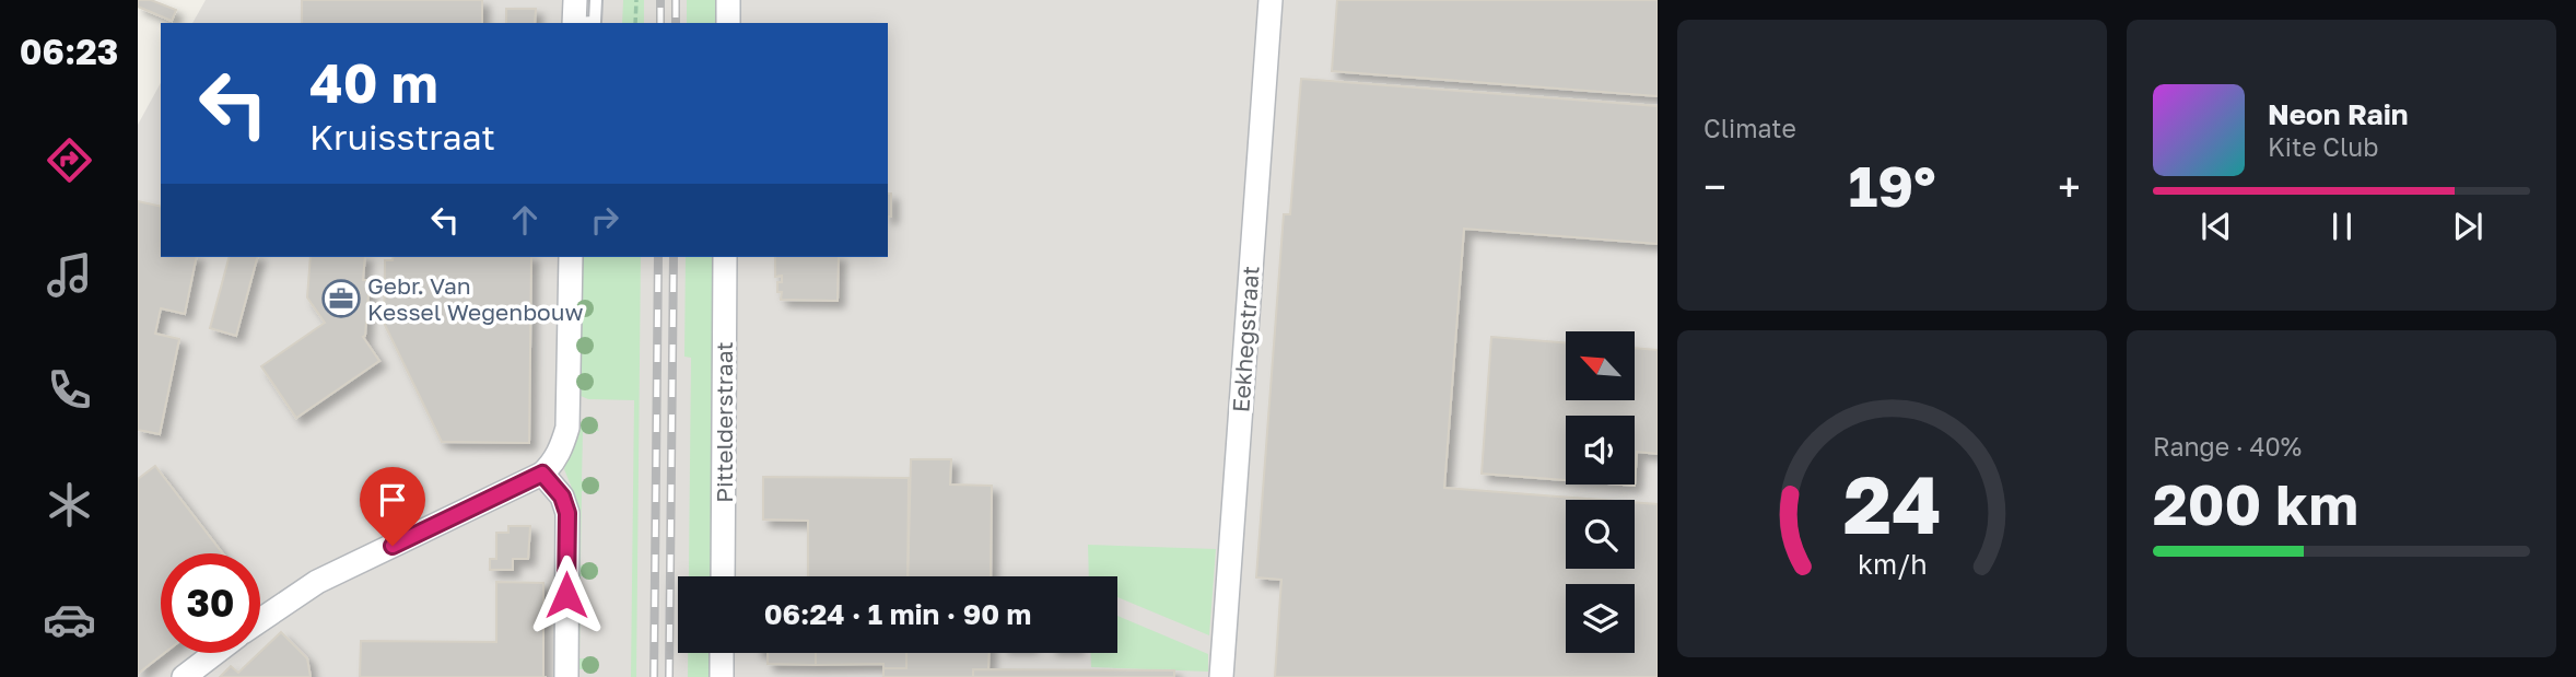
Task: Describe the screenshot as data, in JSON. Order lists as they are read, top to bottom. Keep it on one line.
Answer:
{"streets":{"street":["Eekhegstraat","Pittelderstraat"]},"places":{"office":["Gebr. Van Kessel Wegenbouw"]},"north":"top left","page":{"tabs":"06:23","tile":["Climate",["Range · 40%","200 km"]],"turn":["40 m","Kruisstraat"],"song":["Neon Rain","Kite Club"],"heat":["−","19°","+"],"limit":"30","trip":"06:24 · 1 min · 90 m","gauge":["24","km/h"]}}
